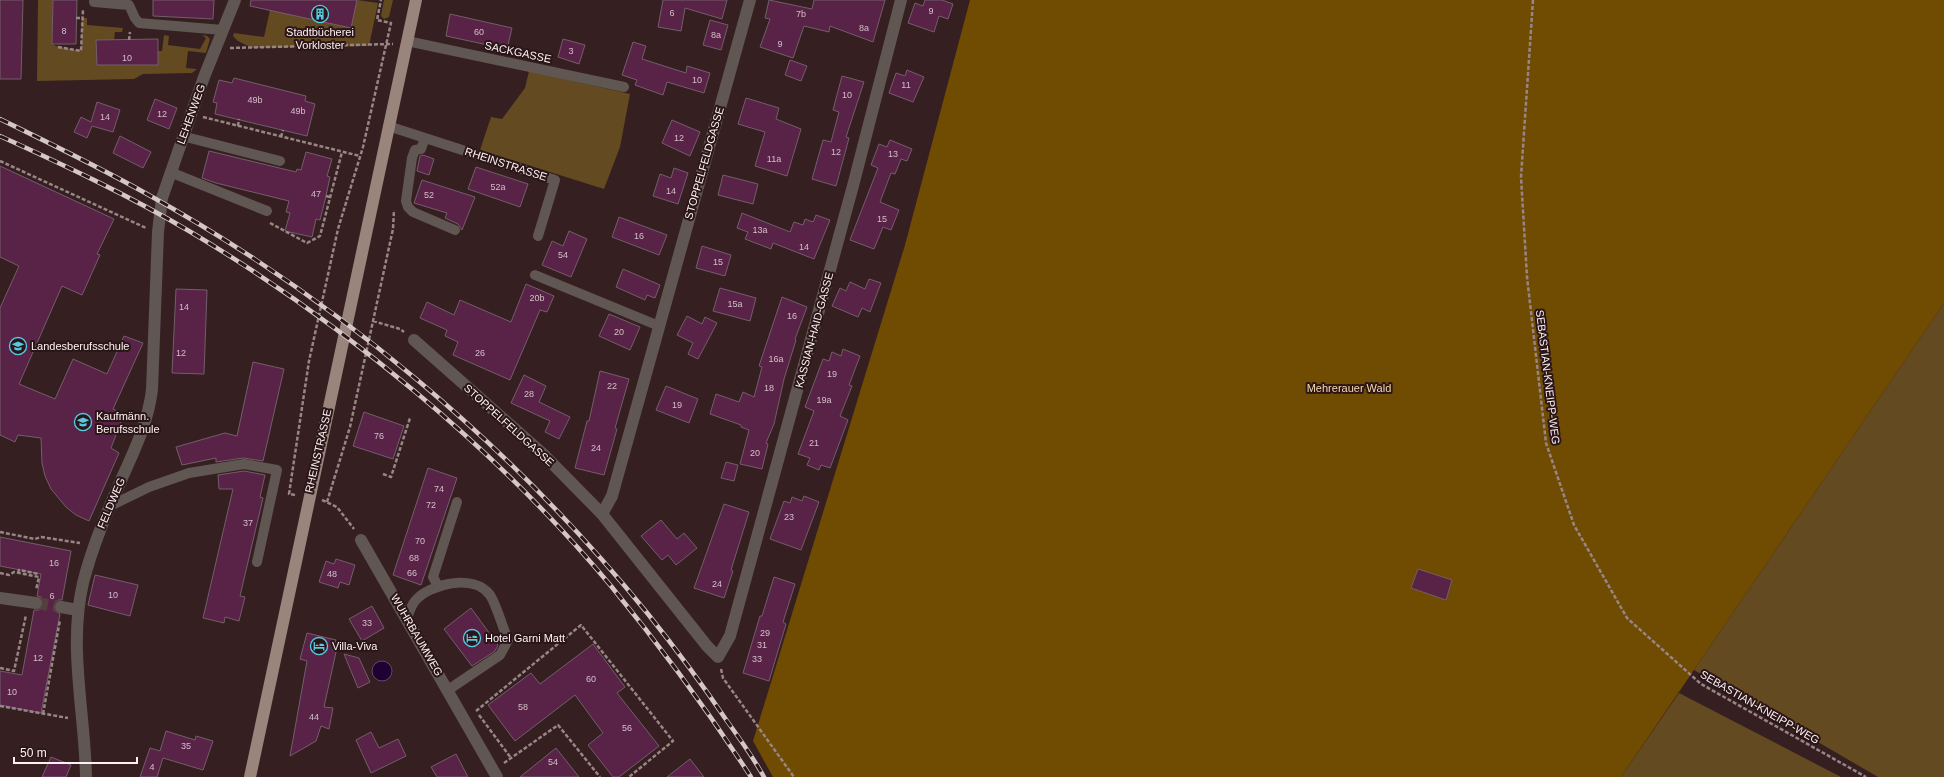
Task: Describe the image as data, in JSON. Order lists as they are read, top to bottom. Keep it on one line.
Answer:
{"streets":{"main road":["RHEINSTRASSE"],"street":["LEHENWEG","STOPPELFELDGASSE","KASSIAN-HAID-GASSE","FELDWEG","WUHRBAUMWEG"],"lane":["SACKGASSE"],"path":["SEBASTIAN-KNEIPP-WEG"]},"crossings":[["SACKGASSE","RHEINSTRASSE"],["LEHENWEG","FELDWEG"],["STOPPELFELDGASSE","KASSIAN-HAID-GASSE"]],"parks":["Mehrerauer Wald"],"places":{"building":["Stadtbücherei Vorkloster"],"school or university":["Landesberufsschule","Kaufmänn. Berufsschule"],"hotel":["Hotel Garni Matt","Villa-Viva"]},"house_numbers":["9","6","7b","8a","8","60","8a","9","3","10","10","11","10","49b","49b","12","14","12","12","13","11a","52a","14","47","52","15","13a","16","14","54","15","20b","15a","14","16","20","12","26","16a","19","22","18","28","19a","19","76","21","24","20","74","72","23","37","70","68","16","66","48","24","10","6","33","29","31","12","33","60","10","58","44","56","35","54","4"],"scale_bar":"50 m"}
